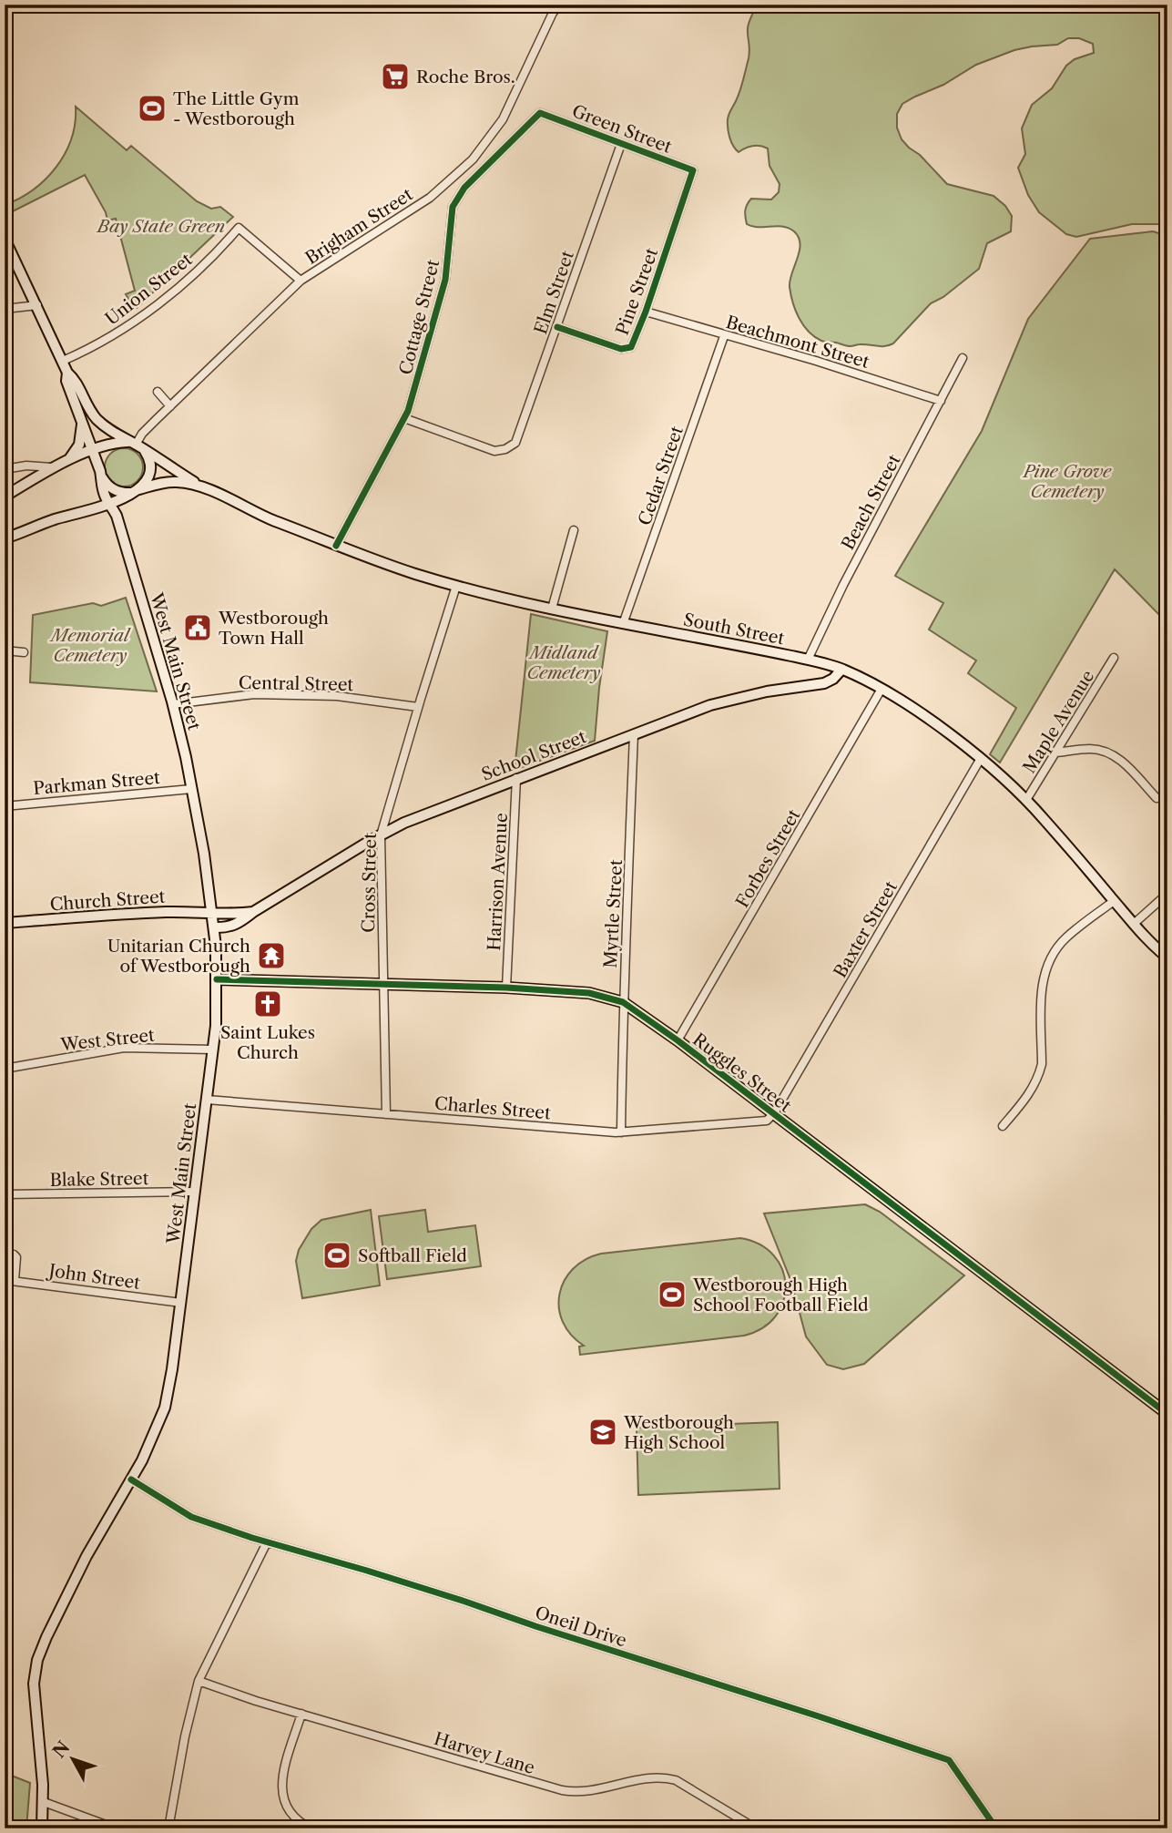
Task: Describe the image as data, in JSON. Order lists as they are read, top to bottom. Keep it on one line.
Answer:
{"streets":{"main road":["South Street","West Main Street","School Street","Church Street","Ruggles Street"],"street":["Green Street","Brigham Street","Union Street","Pine Street","Elm Street","Cottage Street","Beachmont Street","Cedar Street","Beach Street","Central Street","Maple Avenue","Parkman Street","Forbes Street","Harrison Avenue","Cross Street","Myrtle Street","Baxter Street","West Street","Charles Street","Blake Street","John Street","Oneil Drive","Harvey Lane"]},"crossings":[["Green Street","Pine Street"],["Green Street","Elm Street"],["Green Street","Cottage Street"],["Brigham Street","Union Street"],["Brigham Street","South Street"],["Brigham Street","West Main Street"],["Pine Street","Elm Street"],["Pine Street","Beachmont Street"],["Elm Street","Cottage Street"],["Cottage Street","South Street"],["Beachmont Street","Cedar Street"],["Beachmont Street","Beach Street"],["Cedar Street","South Street"],["Beach Street","South Street"],["South Street","West Main Street"],["South Street","Maple Avenue"],["South Street","School Street"],["South Street","Forbes Street"],["South Street","Cross Street"],["South Street","Baxter Street"],["West Main Street","Central Street"],["West Main Street","School Street"],["West Main Street","Parkman Street"],["West Main Street","Church Street"],["West Main Street","West Street"],["West Main Street","Ruggles Street"],["West Main Street","Charles Street"],["West Main Street","Blake Street"],["West Main Street","John Street"],["West Main Street","Oneil Drive"],["Central Street","Cross Street"],["School Street","Harrison Avenue"],["School Street","Cross Street"],["School Street","Myrtle Street"],["Forbes Street","Ruggles Street"],["Harrison Avenue","Ruggles Street"],["Cross Street","Ruggles Street"],["Cross Street","Charles Street"],["Myrtle Street","Ruggles Street"],["Myrtle Street","Charles Street"],["Baxter Street","Ruggles Street"],["Baxter Street","Charles Street"],["Ruggles Street","Charles Street"]],"parks":["Bay State Green","Pine Grove Cemetery","Memorial Cemetery","Midland Cemetery"],"places":{"supermarket":["Roche Bros."],"sports":["The Little Gym - Westborough","Softball Field","Westborough High School Football Field"],"public building":["Westborough Town Hall"],"temple":["Unitarian Church of Westborough"],"church":["Saint Lukes Church"],"school or university":["Westborough High School"]},"north":"top left"}
